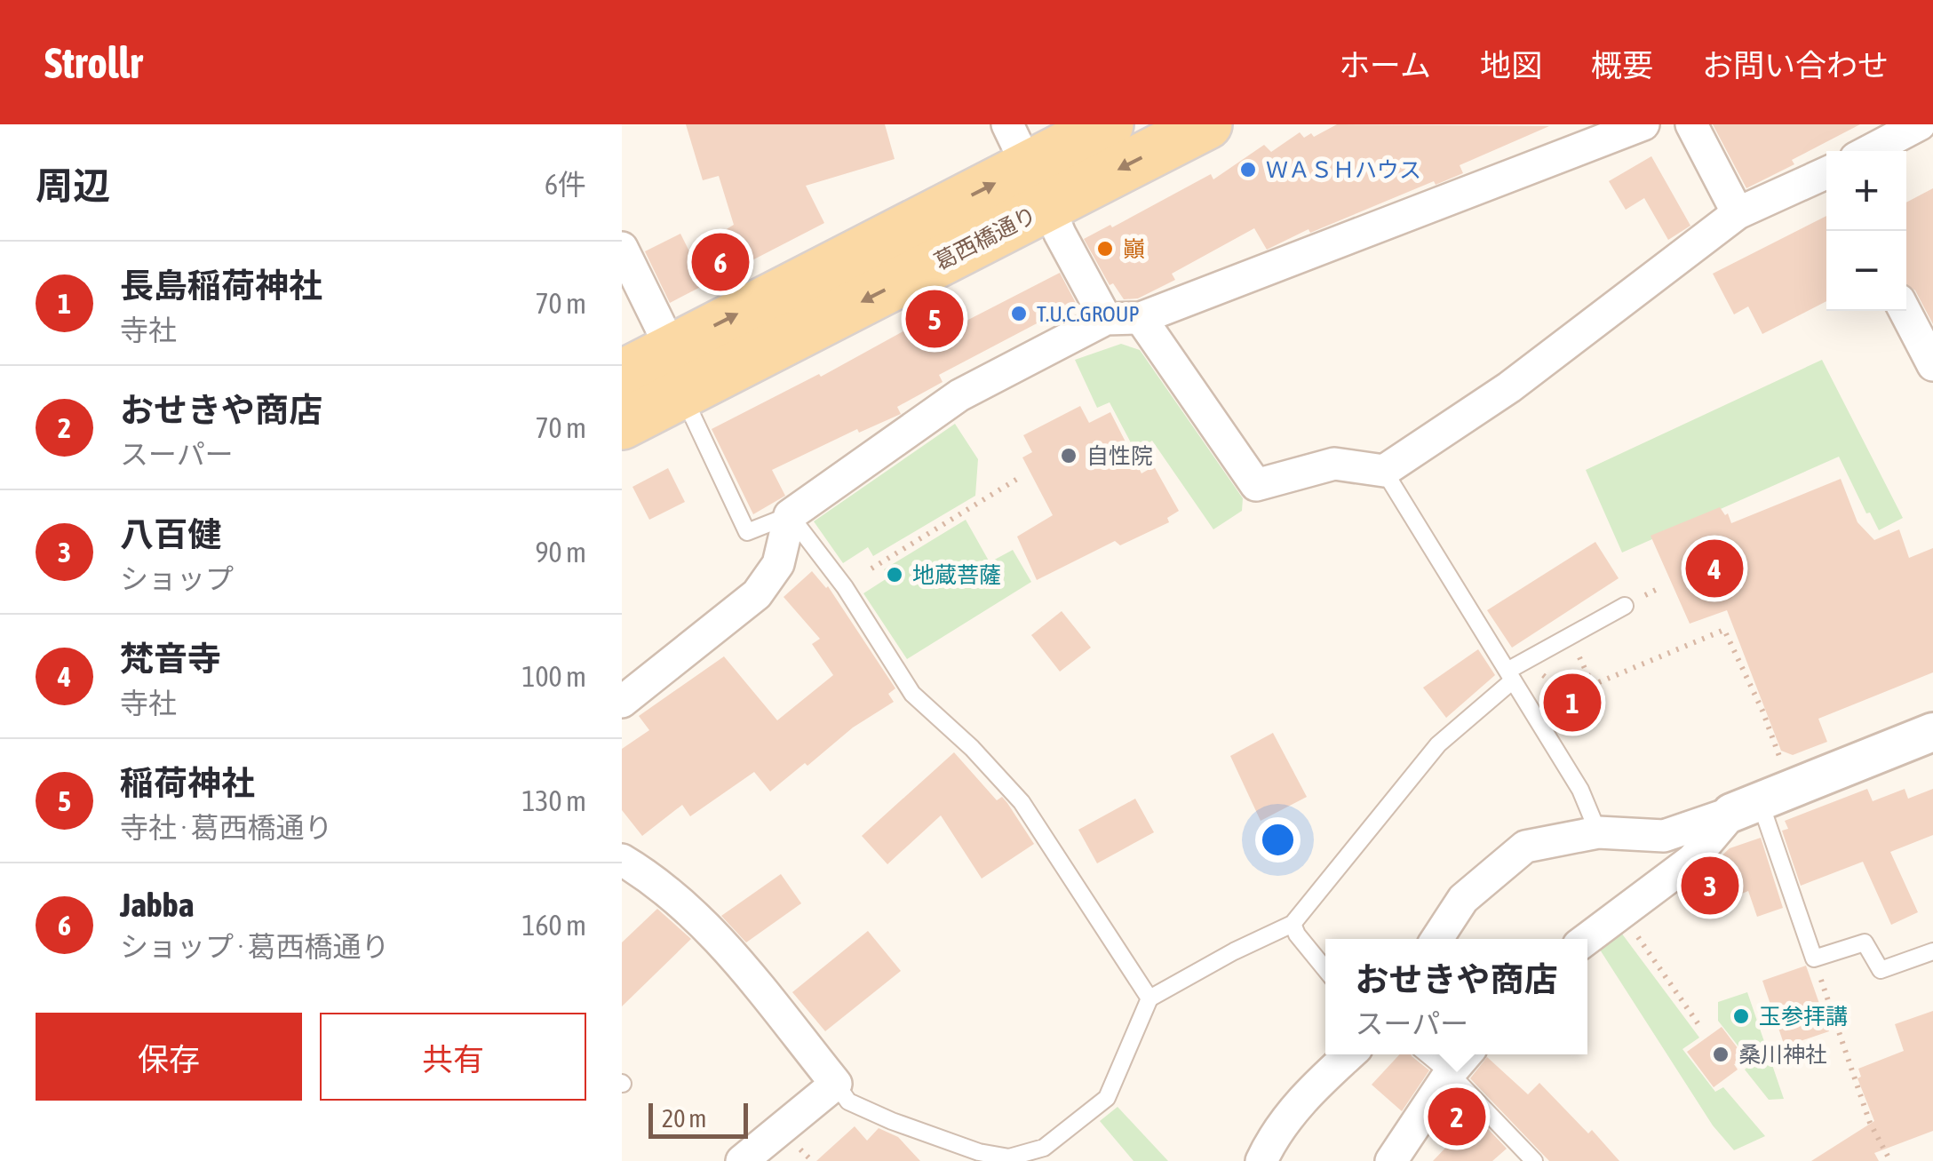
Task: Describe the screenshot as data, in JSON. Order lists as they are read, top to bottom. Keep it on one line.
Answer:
{"streets":{"main road":["葛西橋通り"]},"places":["ＷＡＳＨハウス","巓","T.U.C.GROUP","自性院","地蔵菩薩","玉参拝講","桑川神社"],"scale_bar":"20 m","page":{"header":"Strollr","nav":["ホーム","地図","概要","お問い合わせ"],"heading":["周辺","6件"],"map_buttons":["+","−"],"pins":["6","5","4","1","3","2"],"list":[{"mark":"1","name":"長島稲荷神社","note":"寺社","value":"70 m"},{"mark":"2","name":"おせきや商店","note":"スーパー","value":"70 m"},{"mark":"3","name":"八百健","note":"ショップ","value":"90 m"},{"mark":"4","name":"梵音寺","note":"寺社","value":"100 m"},{"mark":"5","name":"稲荷神社","note":"寺社 · 葛西橋通り","value":"130 m"},{"mark":"6","name":"Jabba","note":"ショップ · 葛西橋通り","value":"160 m"}],"popup":["おせきや商店","スーパー"],"buttons":["保存","共有"],"scale":"20 m"}}
